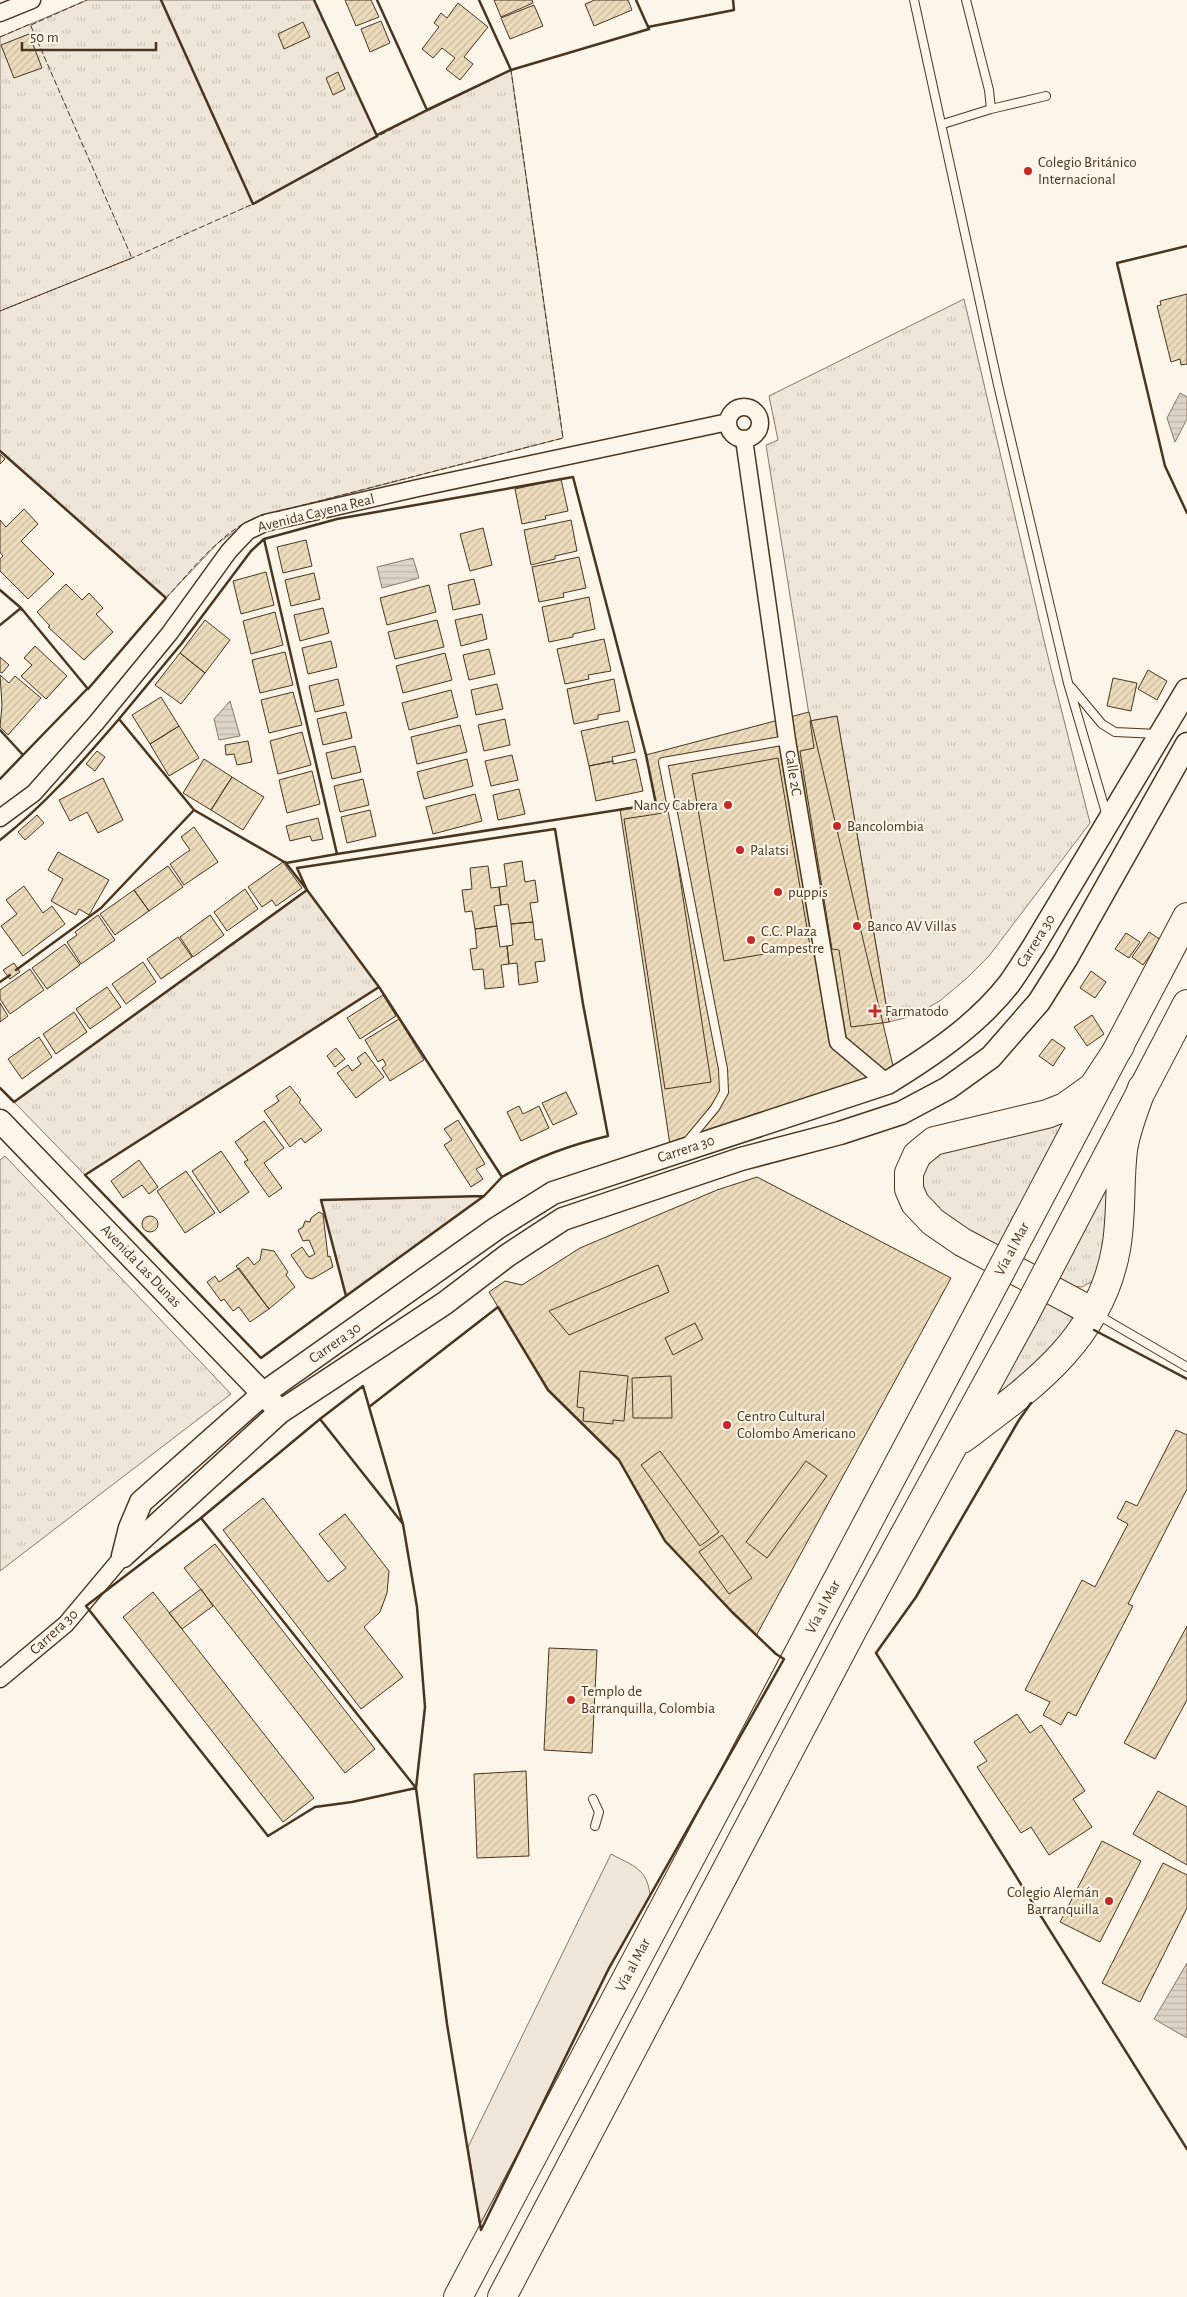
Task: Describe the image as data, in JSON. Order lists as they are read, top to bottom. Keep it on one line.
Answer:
{"streets":{"highway":["Vía al Mar"],"main road":["Carrera 30","Avenida Las Dunas"],"street":["Avenida Cayena Real","Calle 2C"]},"crossings":[["Avenida Cayena Real","Calle 2C"],["Calle 2C","Carrera 30"],["Carrera 30","Avenida Las Dunas"]],"places":{"other":["Colegio Británico Internacional","Nancy Cabrera","Bancolombia","Palatsi","puppis","Banco AV Villas","C.C. Plaza Campestre","Centro Cultural Colombo Americano","Templo de Barranquilla, Colombia","Colegio Alemán Barranquilla"],"health":["Farmatodo"]},"scale_bar":"50 m"}
